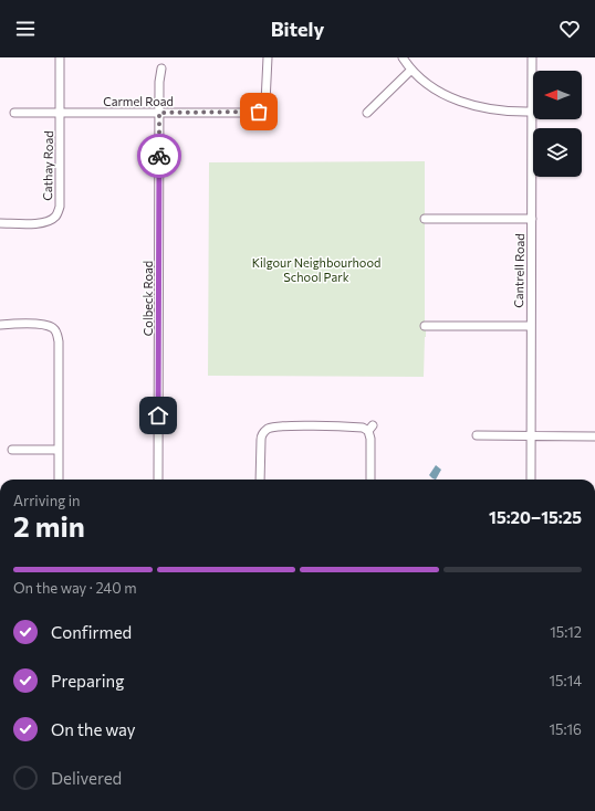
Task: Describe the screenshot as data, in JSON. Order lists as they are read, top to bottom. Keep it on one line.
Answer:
{"streets":{"street":["Carmel Road","Cathay Road","Cantrell Road","Colbeck Road"]},"crossings":[["Carmel Road","Cathay Road"],["Carmel Road","Colbeck Road"]],"parks":["Kilgour Neighbourhood School Park"],"north":"left","page":{"header":"Bitely","heading":["2 min","Arriving in","15:20–15:25"],"bar":"On the way · 240 m","list":[["Confirmed","15:12"],["Preparing","15:14"],["On the way","15:16"],"Delivered"]}}
